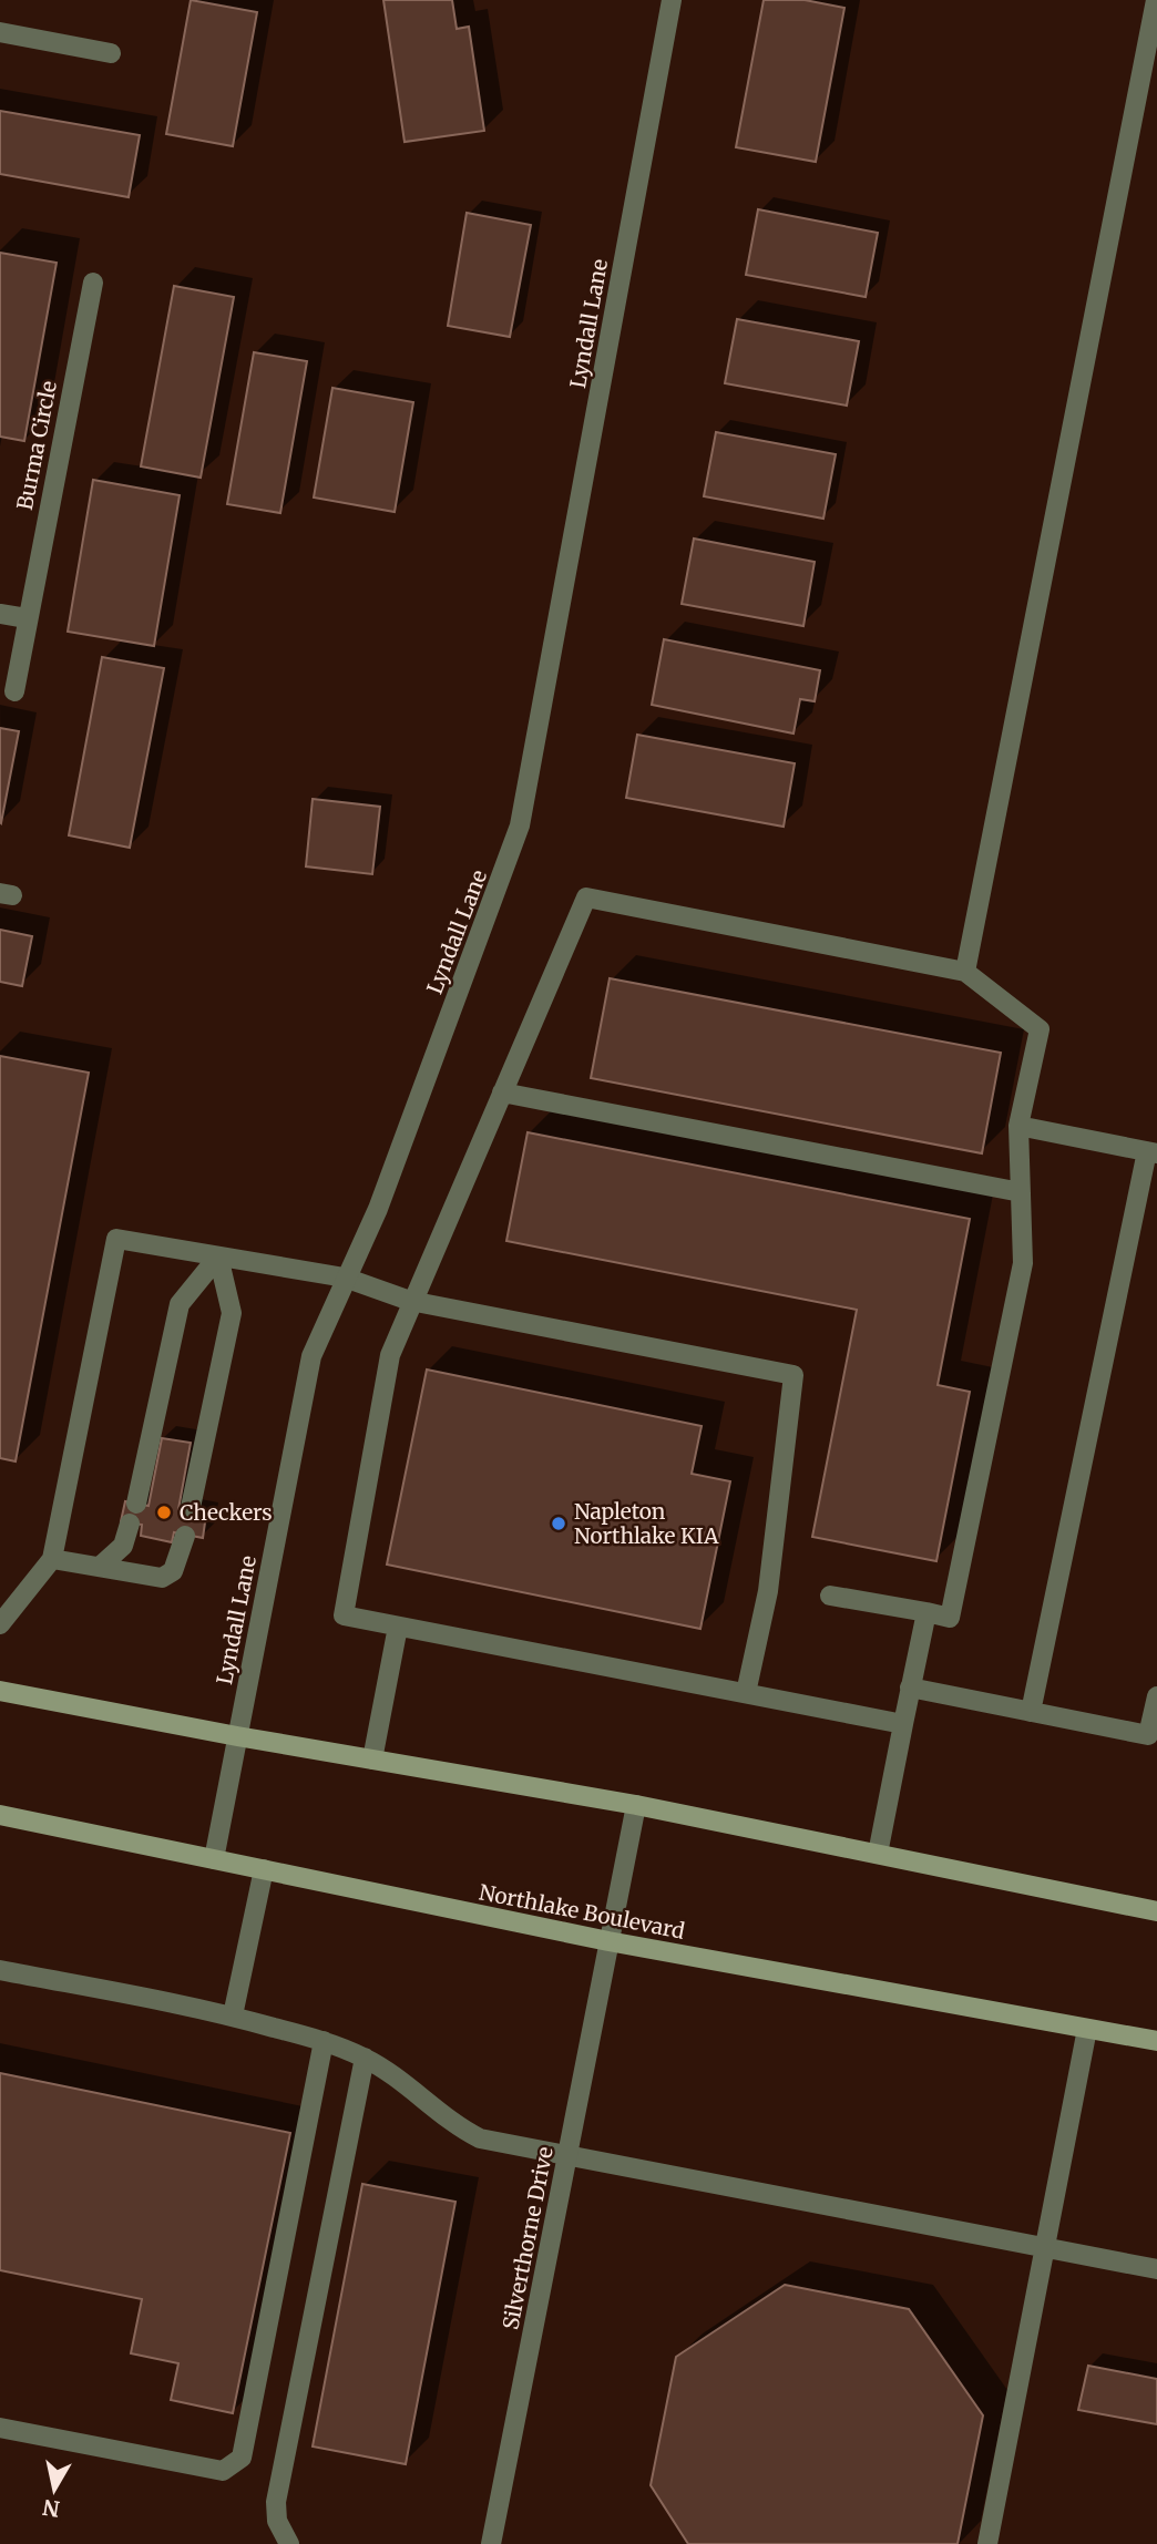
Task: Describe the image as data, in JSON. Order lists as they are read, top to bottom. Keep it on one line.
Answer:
{"streets":{"main road":["Northlake Boulevard"],"street":["Lyndall Lane","Burma Circle","Silverthorne Drive"]},"crossings":[["Lyndall Lane","Northlake Boulevard"],["Northlake Boulevard","Silverthorne Drive"]],"places":["Checkers","Napleton Northlake KIA"],"north":"bottom"}
